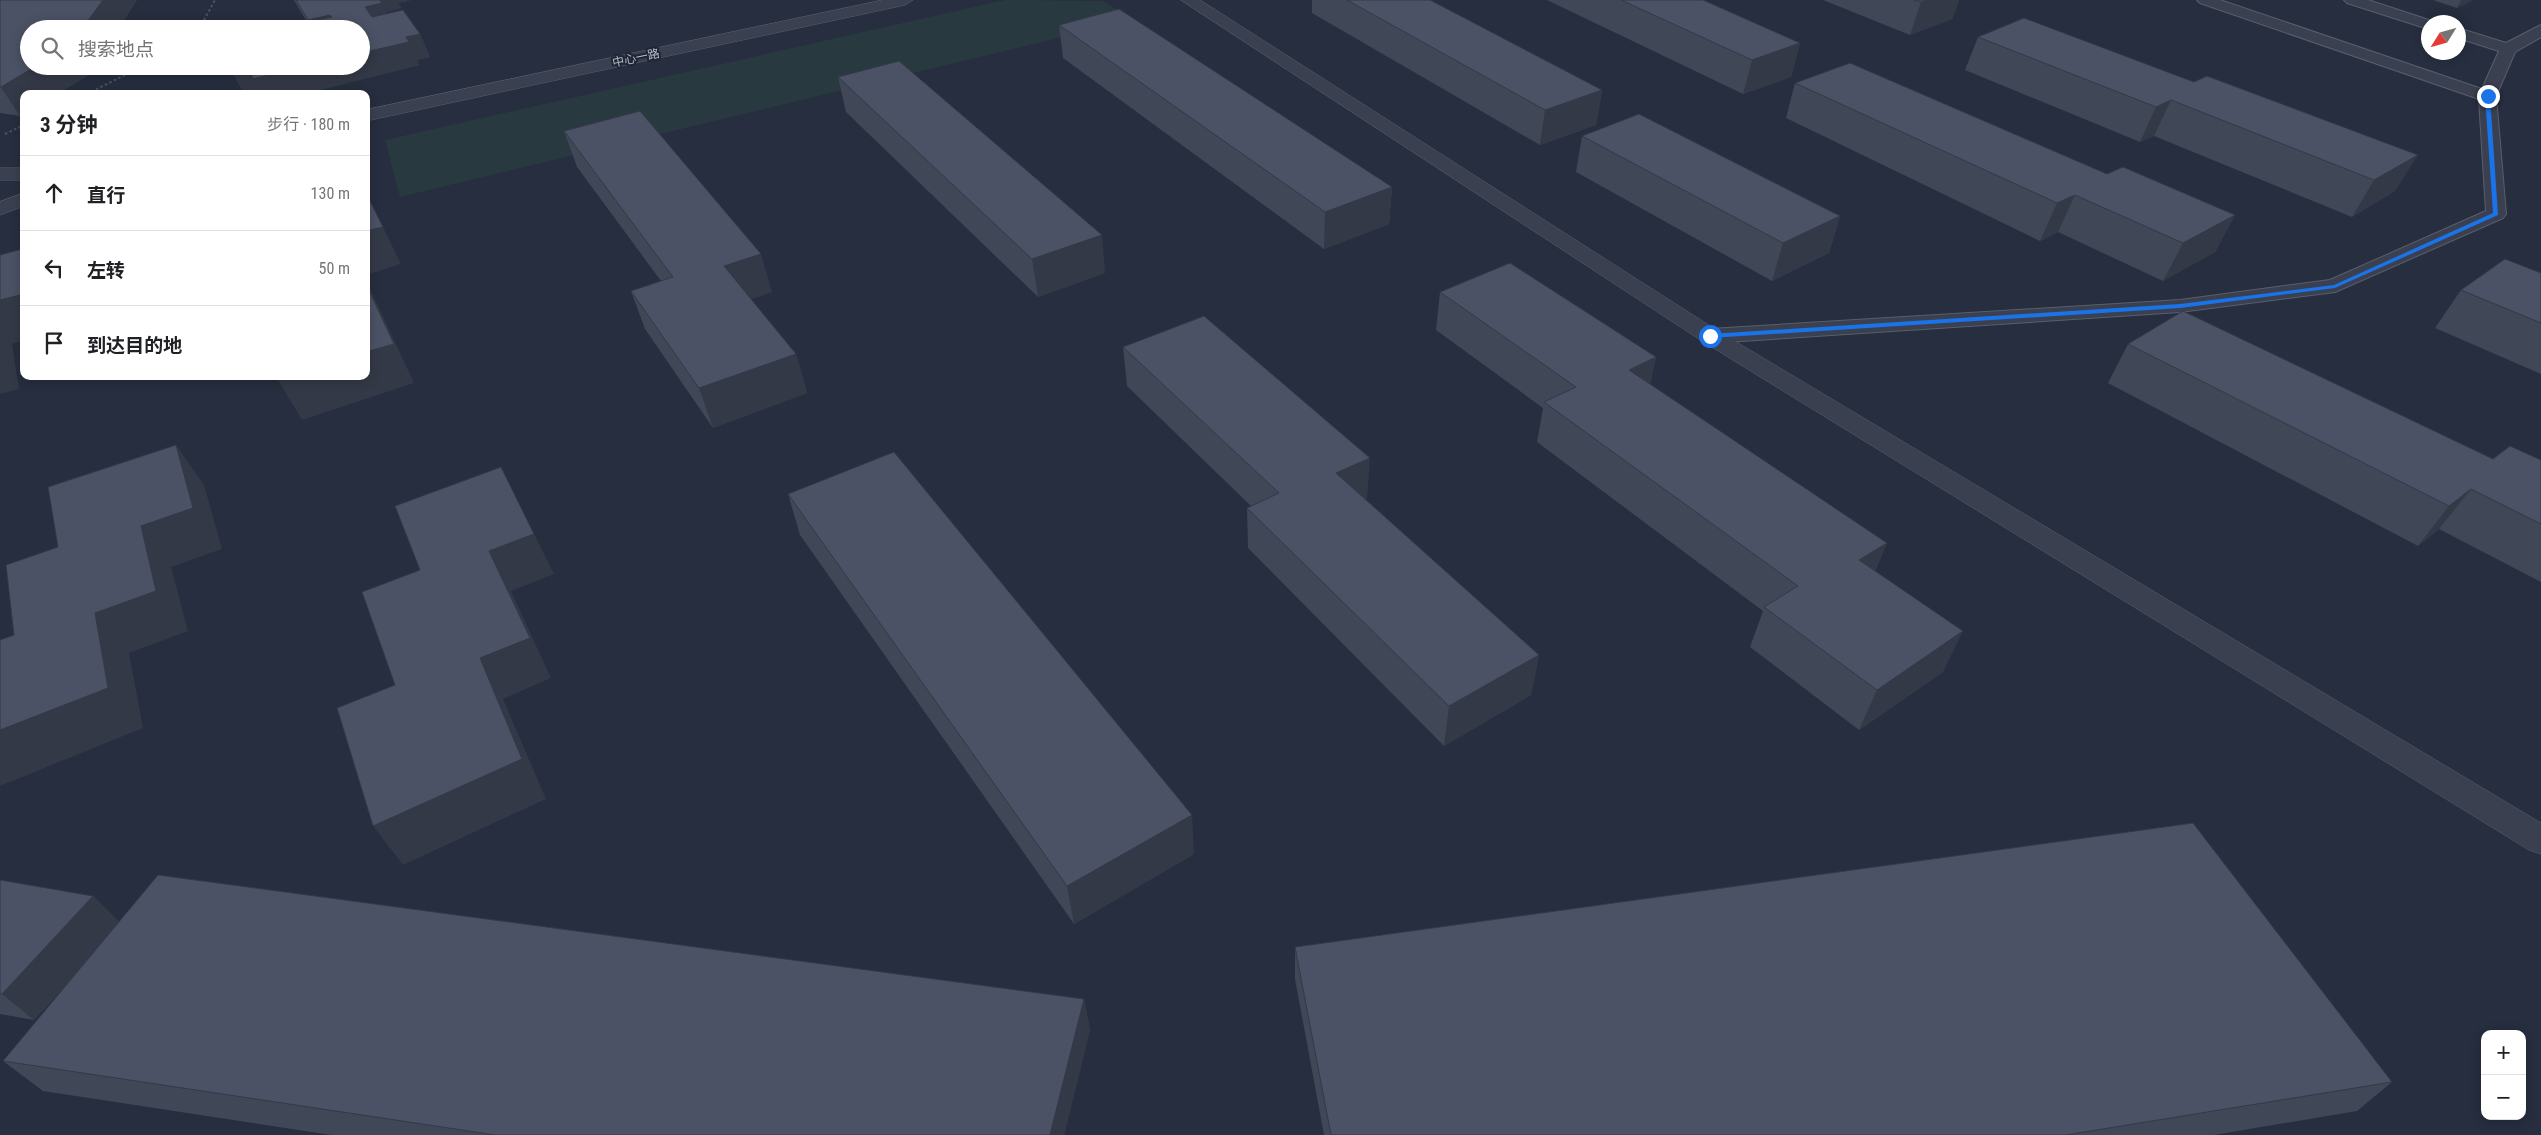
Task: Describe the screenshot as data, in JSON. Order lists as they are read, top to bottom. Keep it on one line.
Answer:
{"streets":{"street":["中心一路"]},"north":"bottom left","page":{"search":"搜索地点","heading":["3 分钟","步行 · 180 m"],"list":[["直行","130 m"],["左转","50 m"],"到达目的地"],"map_buttons":["+","−"]}}
